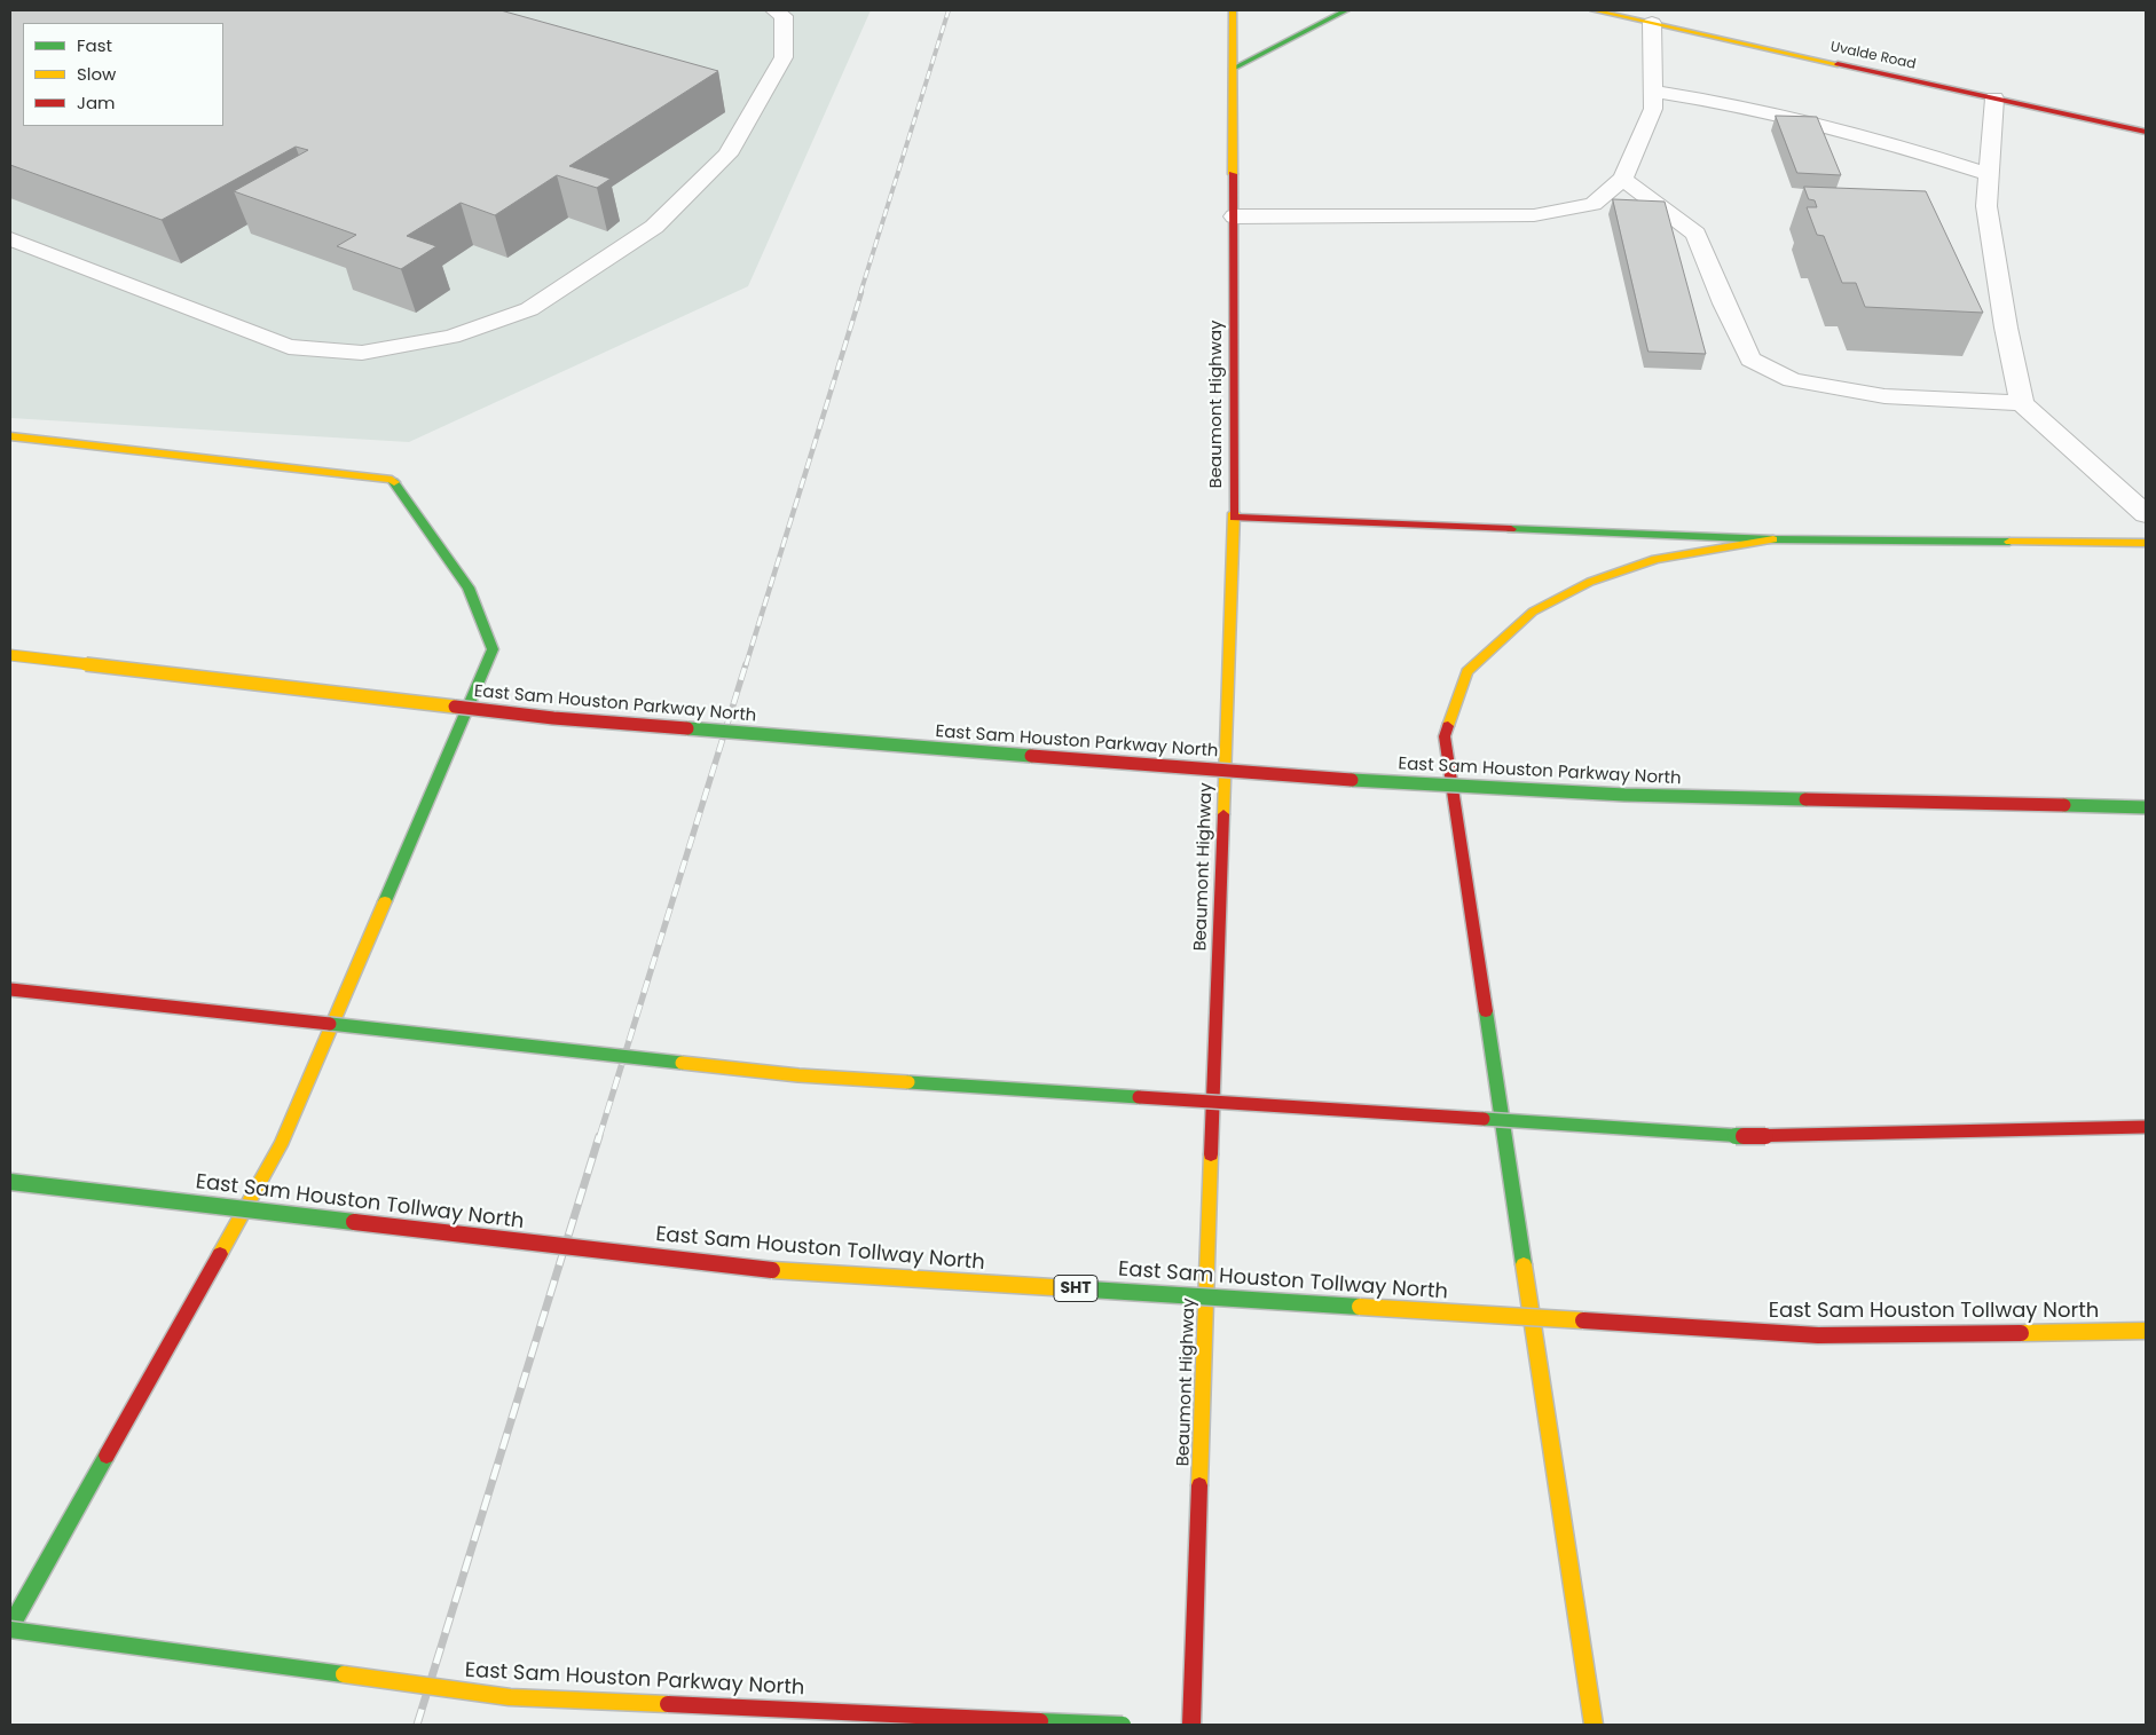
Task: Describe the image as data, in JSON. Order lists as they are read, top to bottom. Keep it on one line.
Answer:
{"streets":{"main road":["Uvalde Road","Beaumont Highway","East Sam Houston Parkway North","East Sam Houston Tollway North","SHT"]},"legend":["Fast","Slow","Jam"]}
